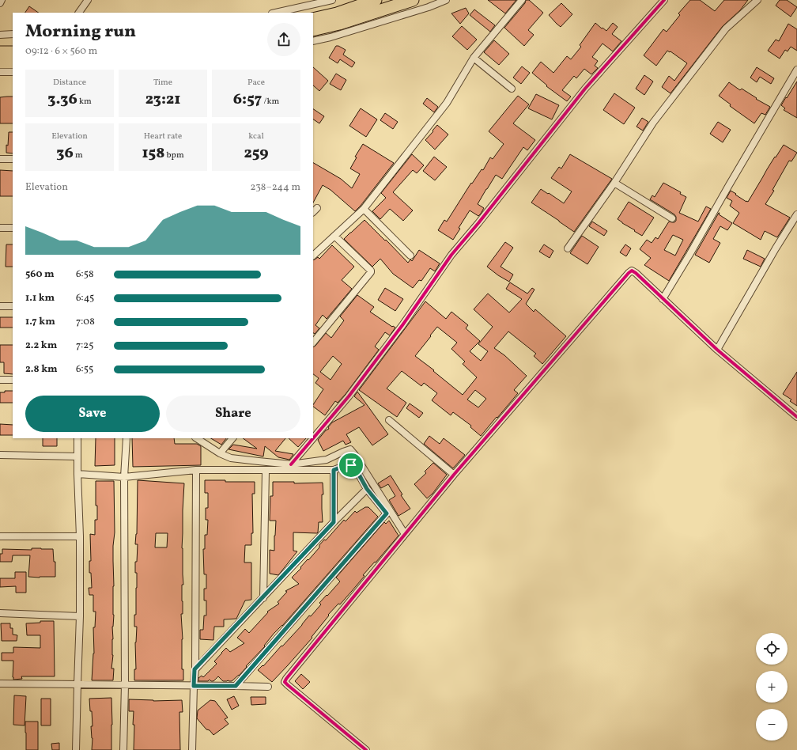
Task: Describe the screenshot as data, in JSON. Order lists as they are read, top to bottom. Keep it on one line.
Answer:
{"page":{"heading":["Morning run","09:12 · 6 × 560 m"],"stats":[["Distance","3.36 km"],["Time","23:21"],["Pace","6:57 /km"],["Elevation","36 m"],["Heart rate","158 bpm"],["kcal","259"]],"chart":["Elevation","238–244 m"],"list":[{"name":"560 m","note":"6:58"},{"name":"1.1 km","note":"6:45"},{"name":"1.7 km","note":"7:08"},{"name":"2.2 km","note":"7:25"},{"name":"2.8 km","note":"6:55"}],"buttons":["Save","Share"],"map_buttons":["+","−"]}}
